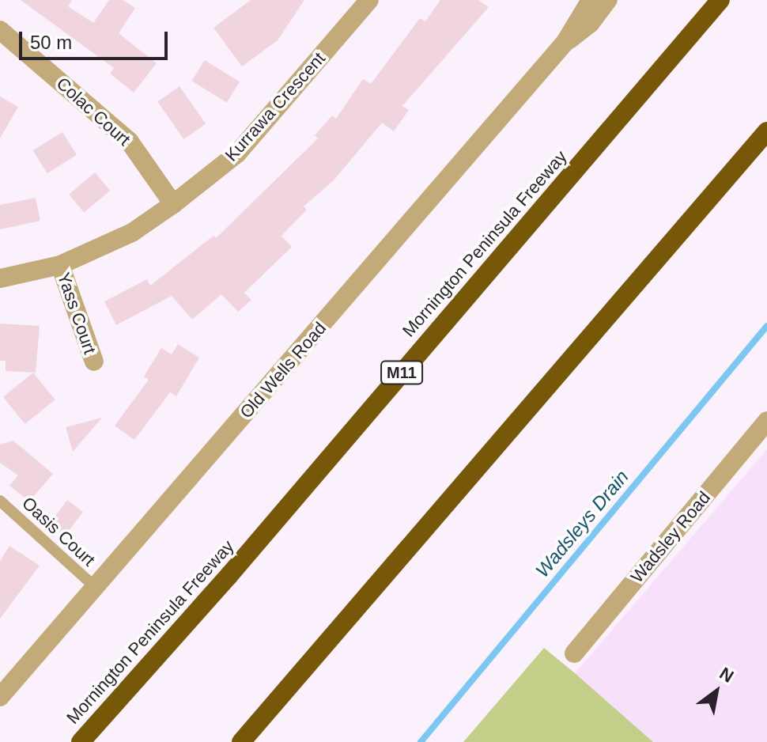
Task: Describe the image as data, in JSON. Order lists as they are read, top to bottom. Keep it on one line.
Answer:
{"streets":{"highway":["Mornington Peninsula Freeway","M11"],"street":["Kurrawa Crescent","Colac Court","Yass Court","Old Wells Road","Wadsley Road"],"lane":["Oasis Court"]},"crossings":[["Kurrawa Crescent","Colac Court"],["Kurrawa Crescent","Yass Court"],["Old Wells Road","Oasis Court"]],"water":["Wadsleys Drain"],"scale_bar":"50 m","north":"top right"}
